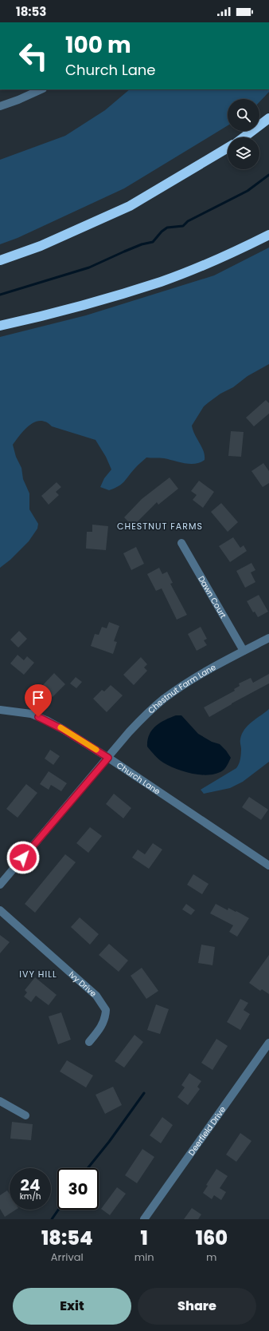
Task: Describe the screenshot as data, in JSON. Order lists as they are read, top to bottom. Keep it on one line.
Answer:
{"streets":{"street":["Dawn Court","Chestnut Farm Lane","Church Lane","Ivy Drive","Deerfield Drive"]},"crossings":[["Dawn Court","Chestnut Farm Lane"],["Chestnut Farm Lane","Church Lane"]],"districts":["CHESTNUT FARMS","IVY HILL"],"page":{"status":"18:53","turn":["100 m","Church Lane"],"speed":"24 km/h","limit":"30","eta":["18:54","Arrival","1","min","160","m"],"buttons":["Exit","Share"]}}
